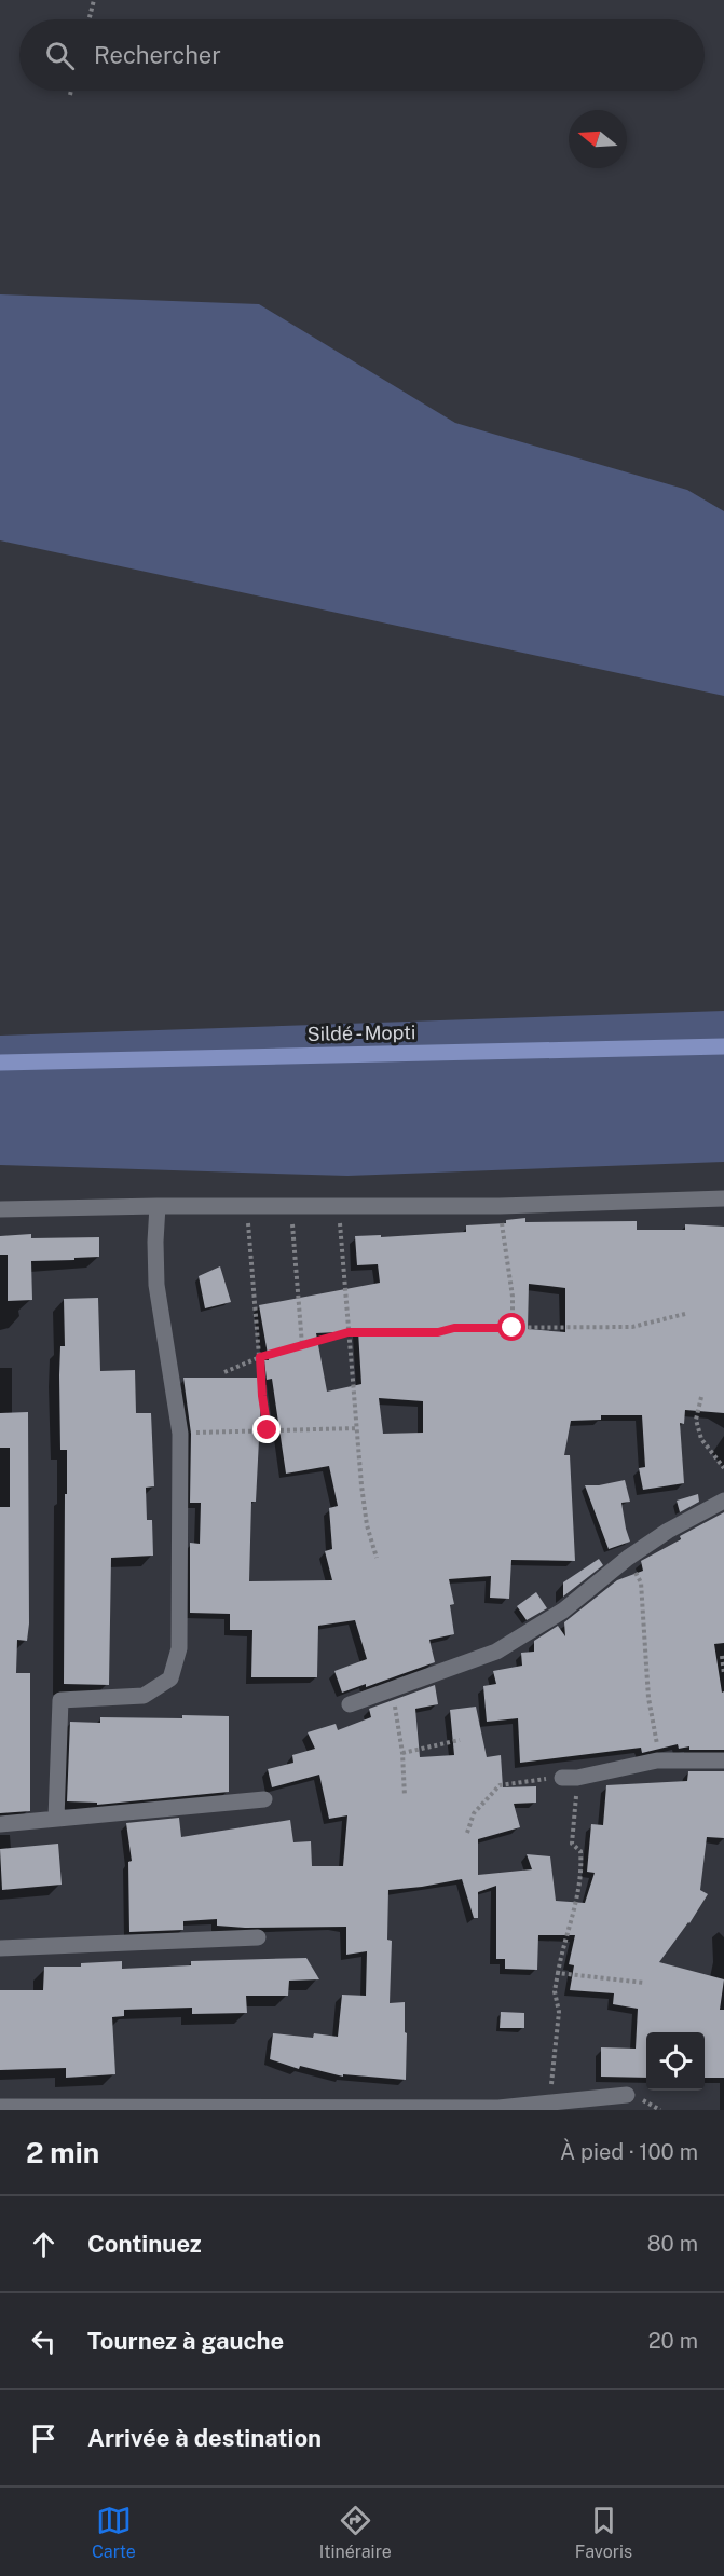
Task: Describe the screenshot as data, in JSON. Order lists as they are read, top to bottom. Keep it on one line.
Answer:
{"streets":{"main road":["Sildé - Mopti"]},"north":"left","page":{"search":"Rechercher","heading":["2 min","À pied · 100 m"],"list":[["Continuez","80 m"],["Tournez à gauche","20 m"],"Arrivée à destination"],"nav":["Carte","Itinéraire","Favoris"]}}
